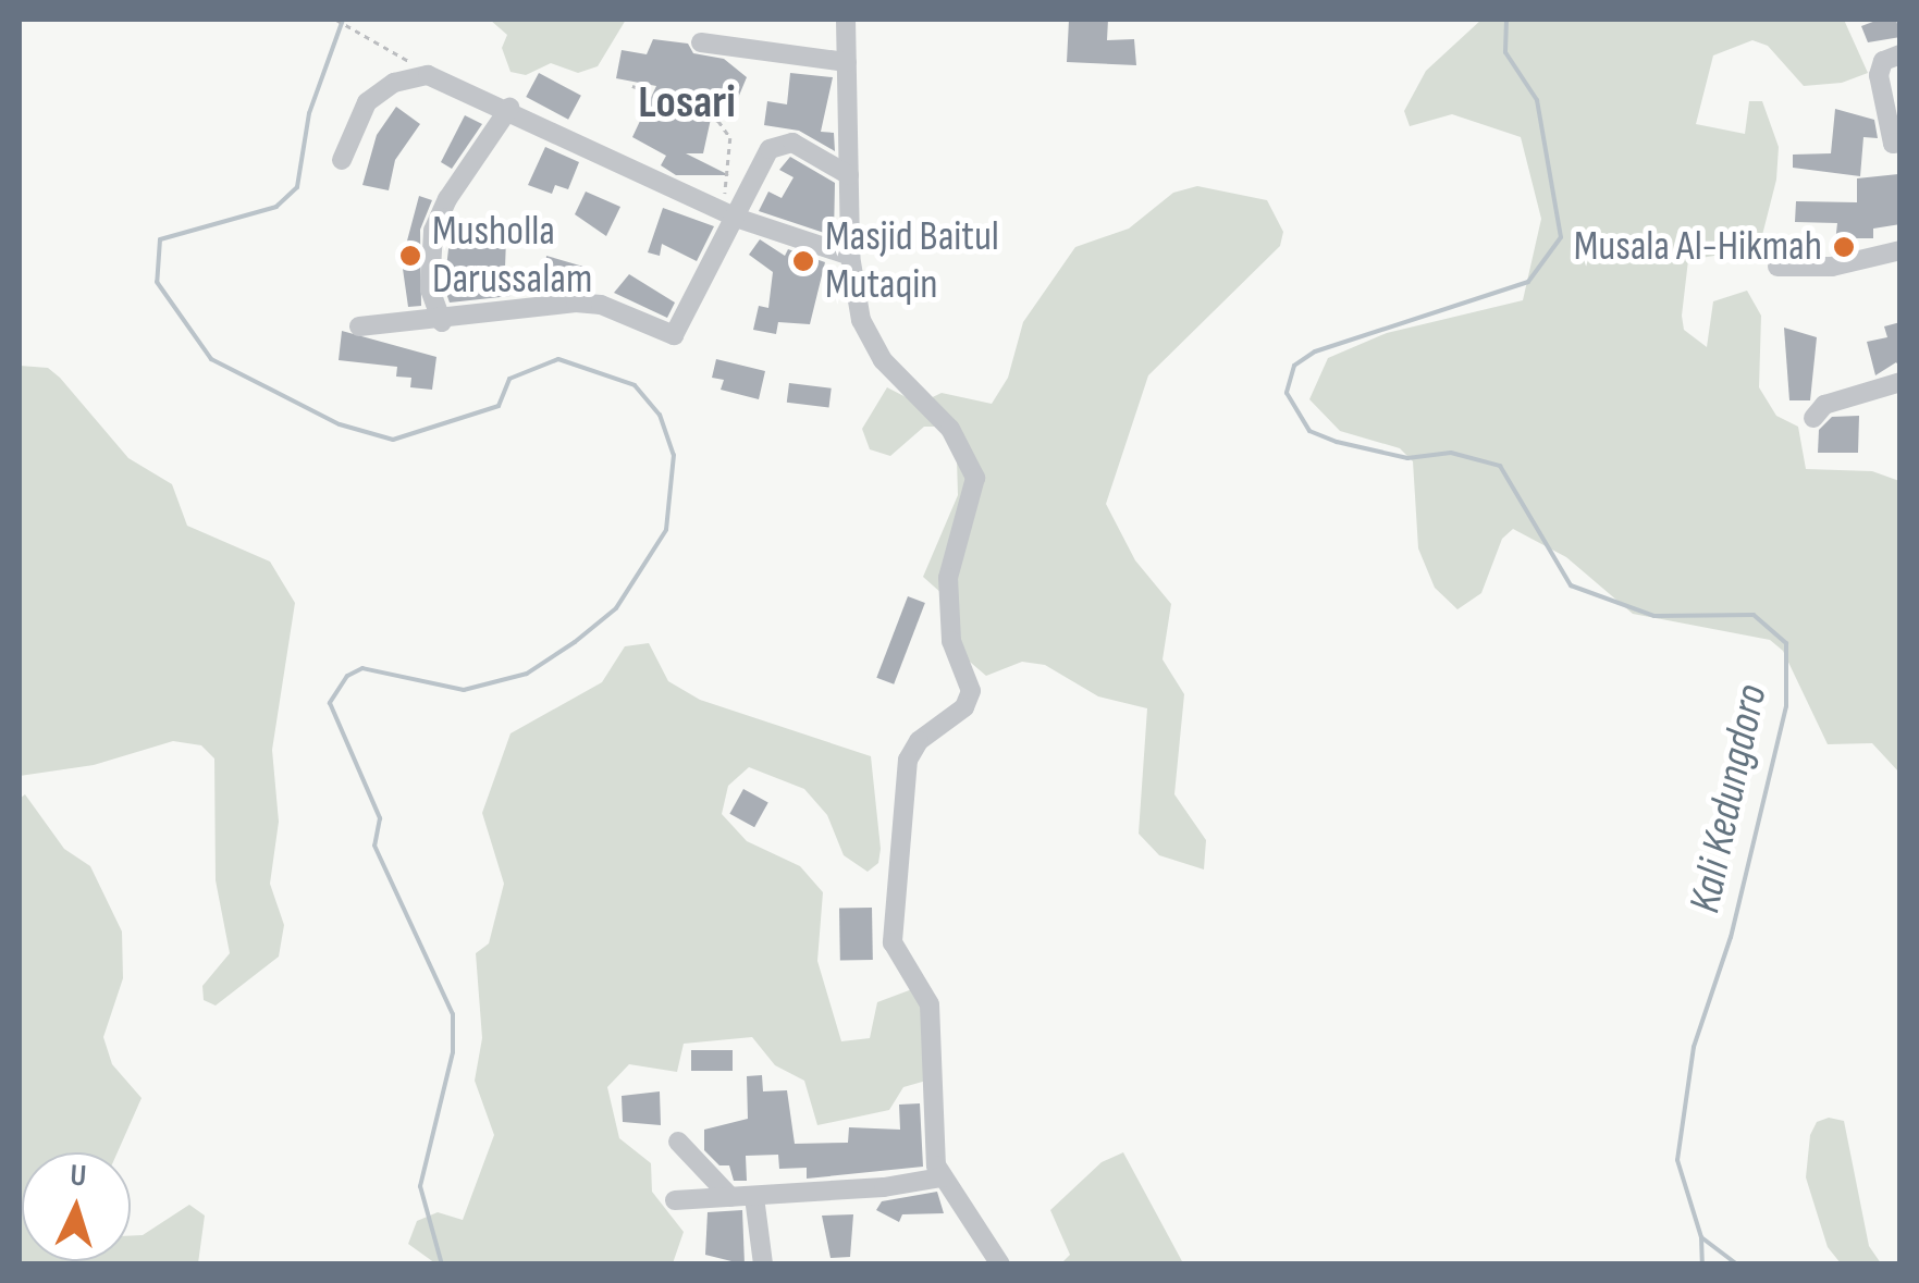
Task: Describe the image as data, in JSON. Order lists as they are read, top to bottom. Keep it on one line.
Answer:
{"districts":["Losari"],"water":["Kali Kedungdoro"],"places":["Musala Al-Hikmah","Musholla Darussalam","Masjid Baitul Mutaqin"],"north":"top"}
